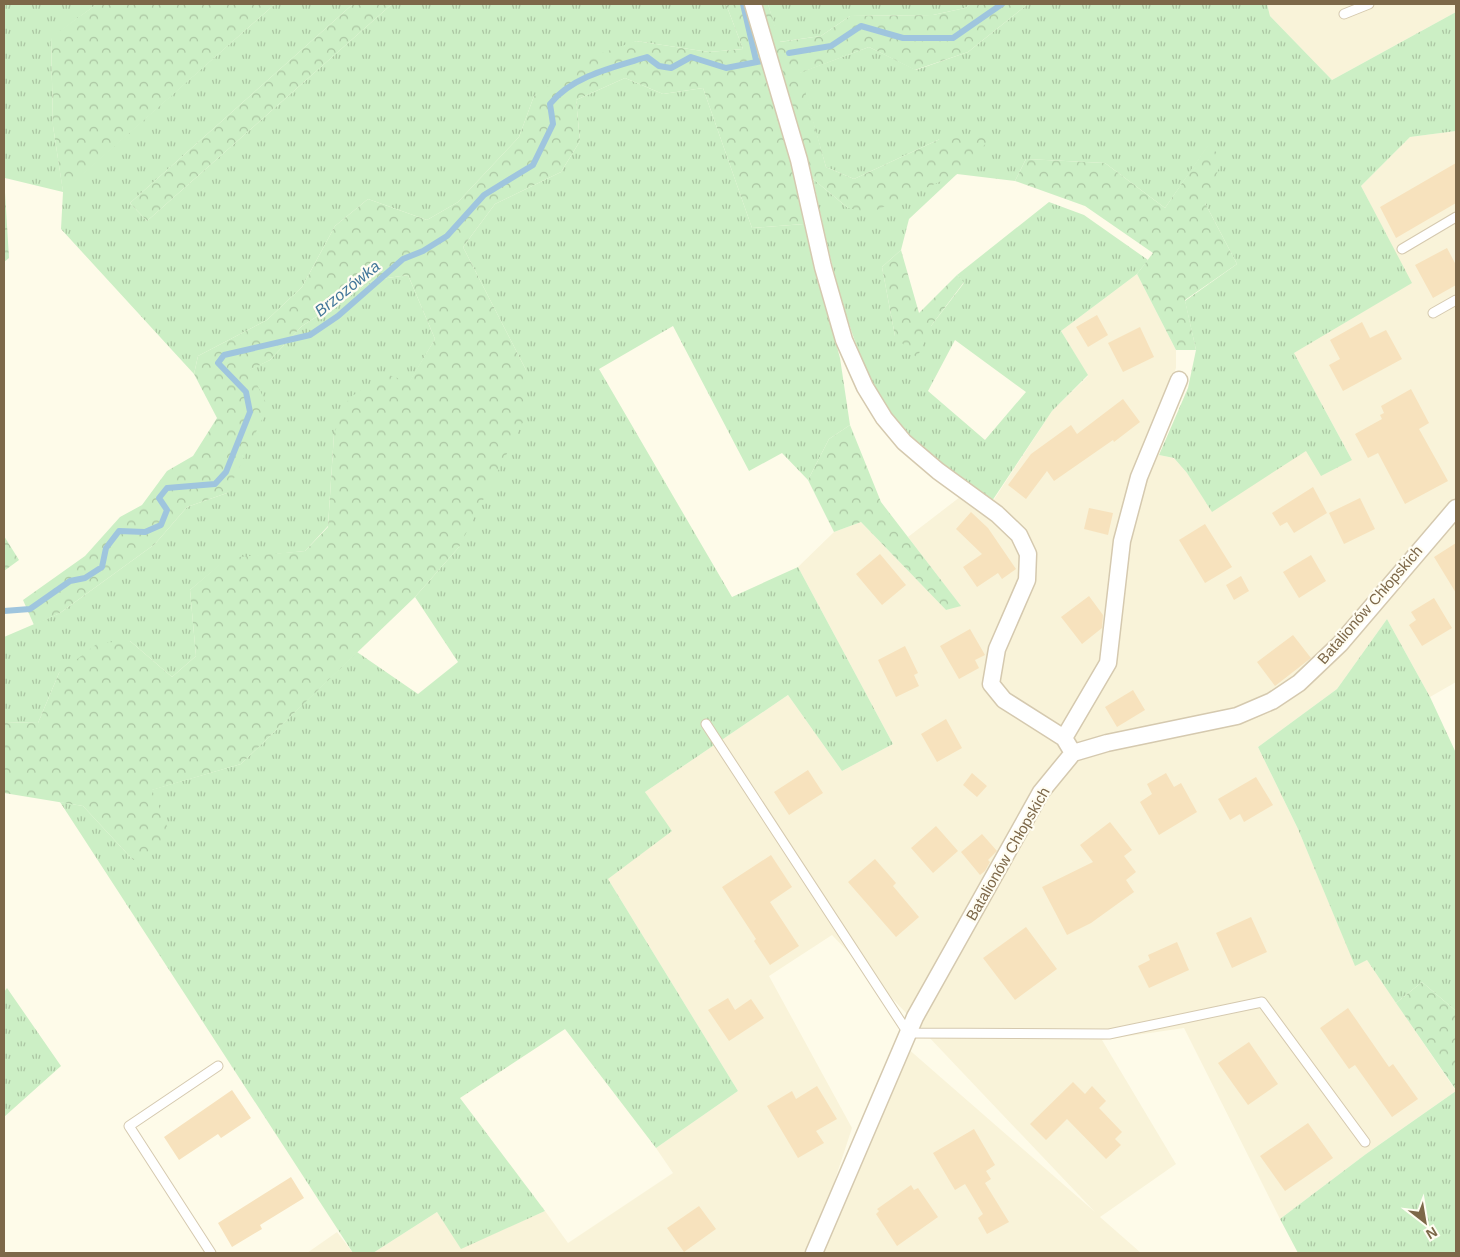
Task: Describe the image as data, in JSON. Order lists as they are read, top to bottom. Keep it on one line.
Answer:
{"streets":{"street":["Batalionów Chłopskich"]},"water":["Brzozówka"],"north":"bottom right"}
